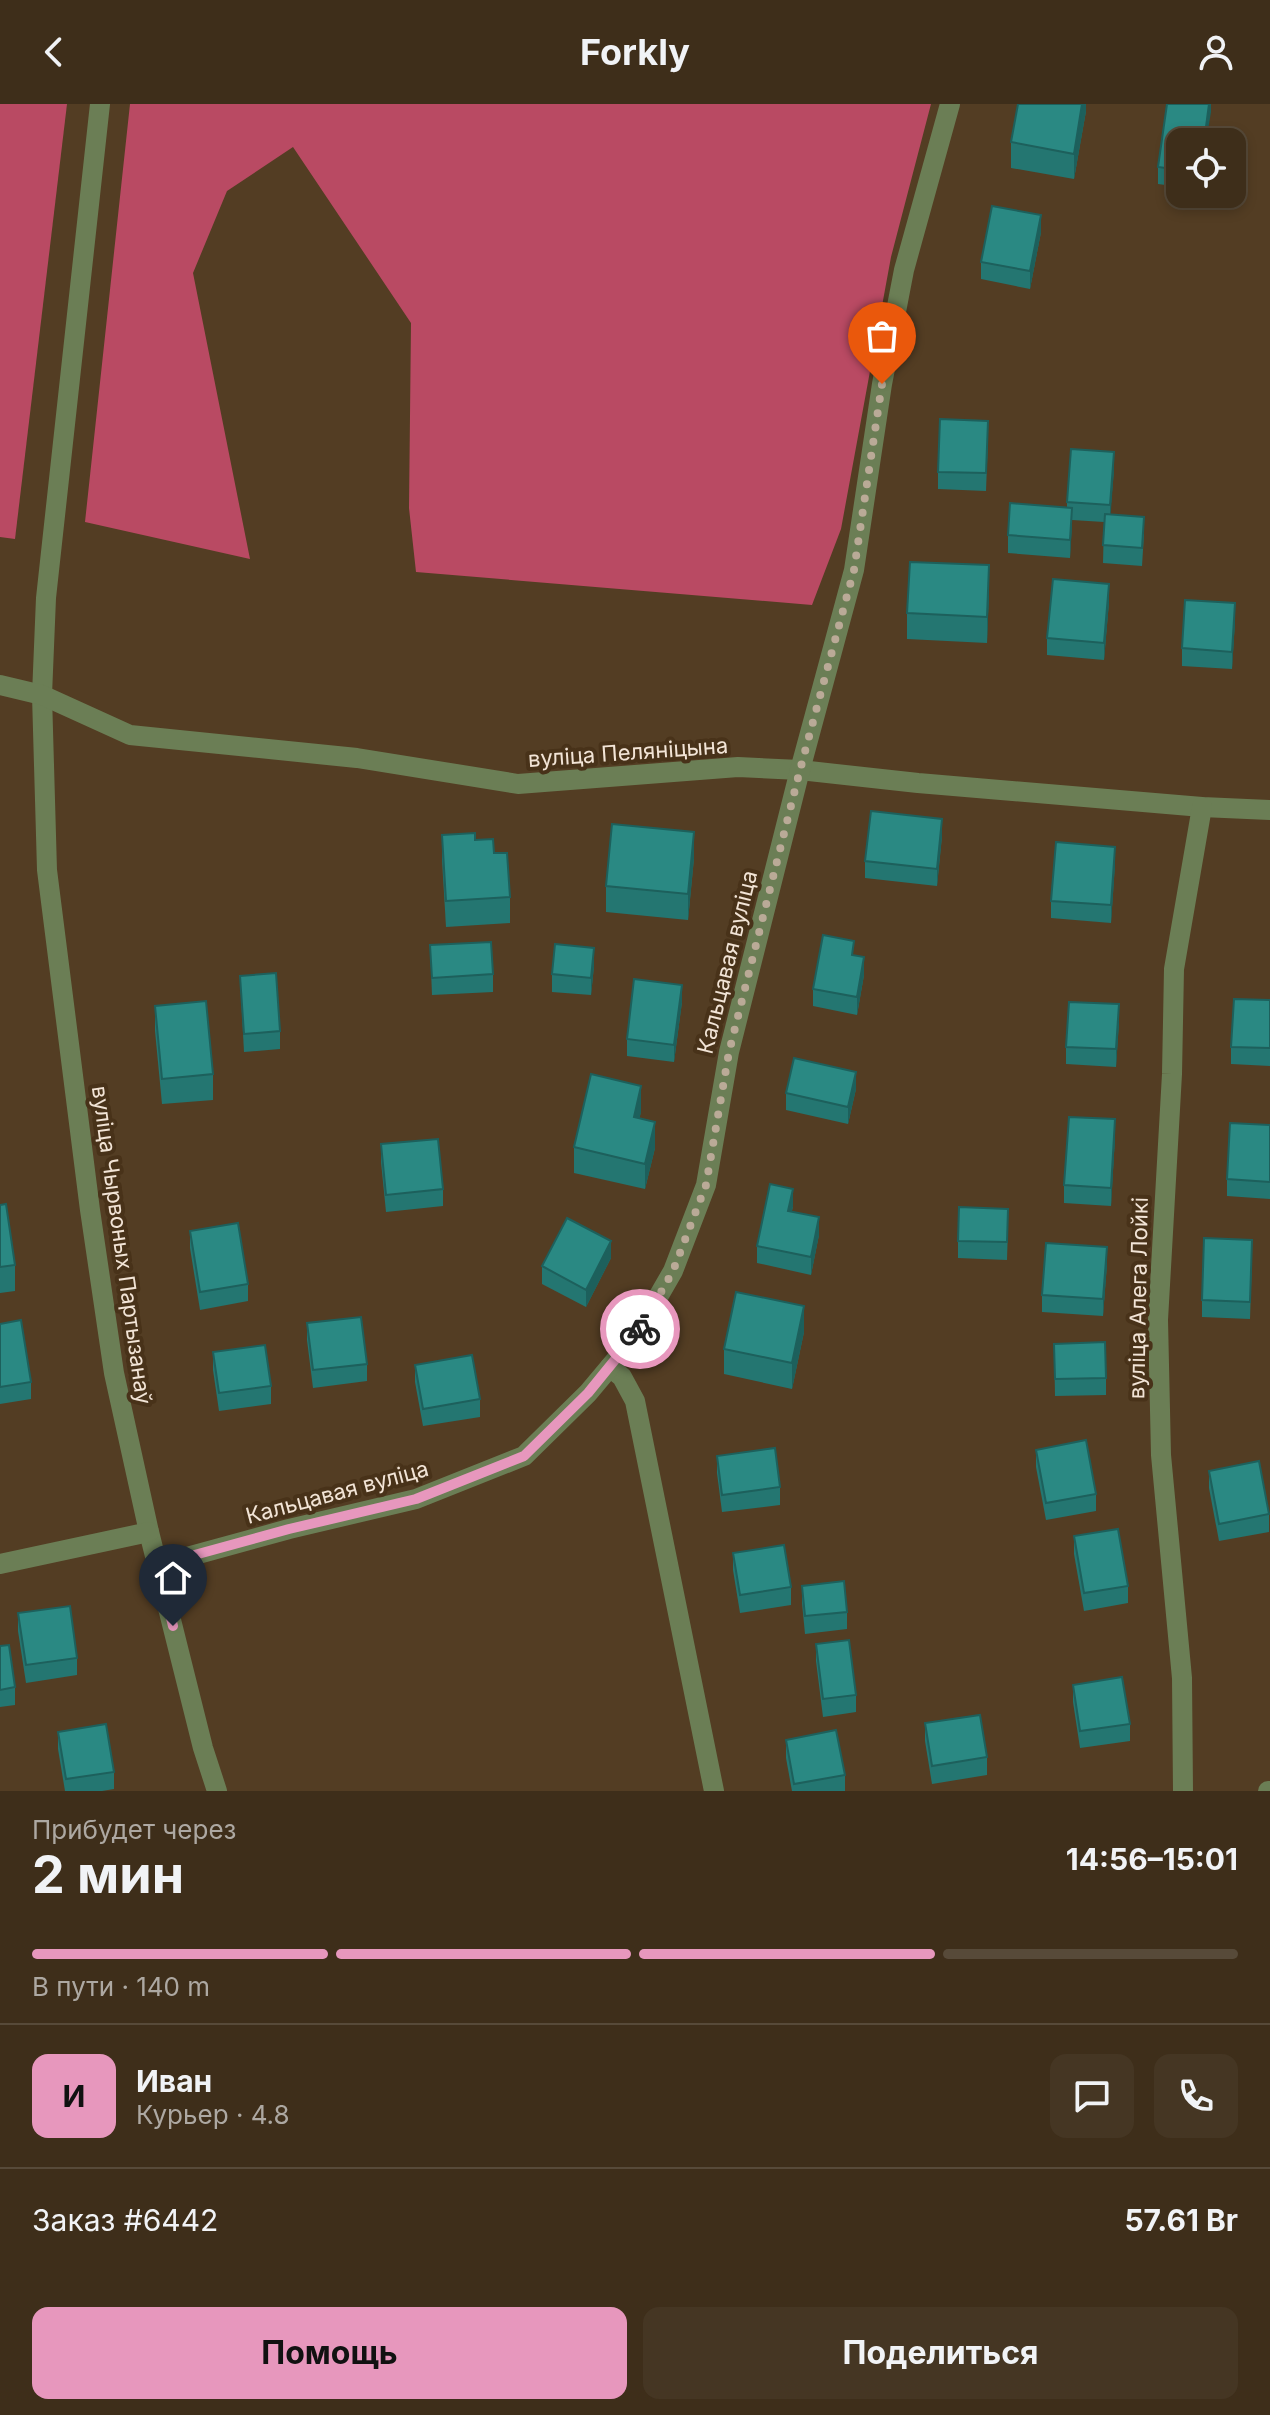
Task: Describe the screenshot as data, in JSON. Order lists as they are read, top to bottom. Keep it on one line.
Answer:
{"streets":{"street":["вуліца Пеляніцына","Кальцавая вуліца","вуліца Чырвоных Партызанаў","вуліца Алега Лойкі"]},"crossings":[["вуліца Пеляніцына","Кальцавая вуліца"],["вуліца Пеляніцына","вуліца Чырвоных Партызанаў"],["вуліца Пеляніцына","вуліца Алега Лойкі"],["Кальцавая вуліца","вуліца Чырвоных Партызанаў"]],"page":{"header":"Forkly","heading":["2 мин","Прибудет через","14:56–15:01"],"panel":["Иван","Курьер · 4.8","Заказ #6442","57.61 Br"],"bar":"В пути · 140 m","round":"И","buttons":["Помощь","Поделиться"]}}
